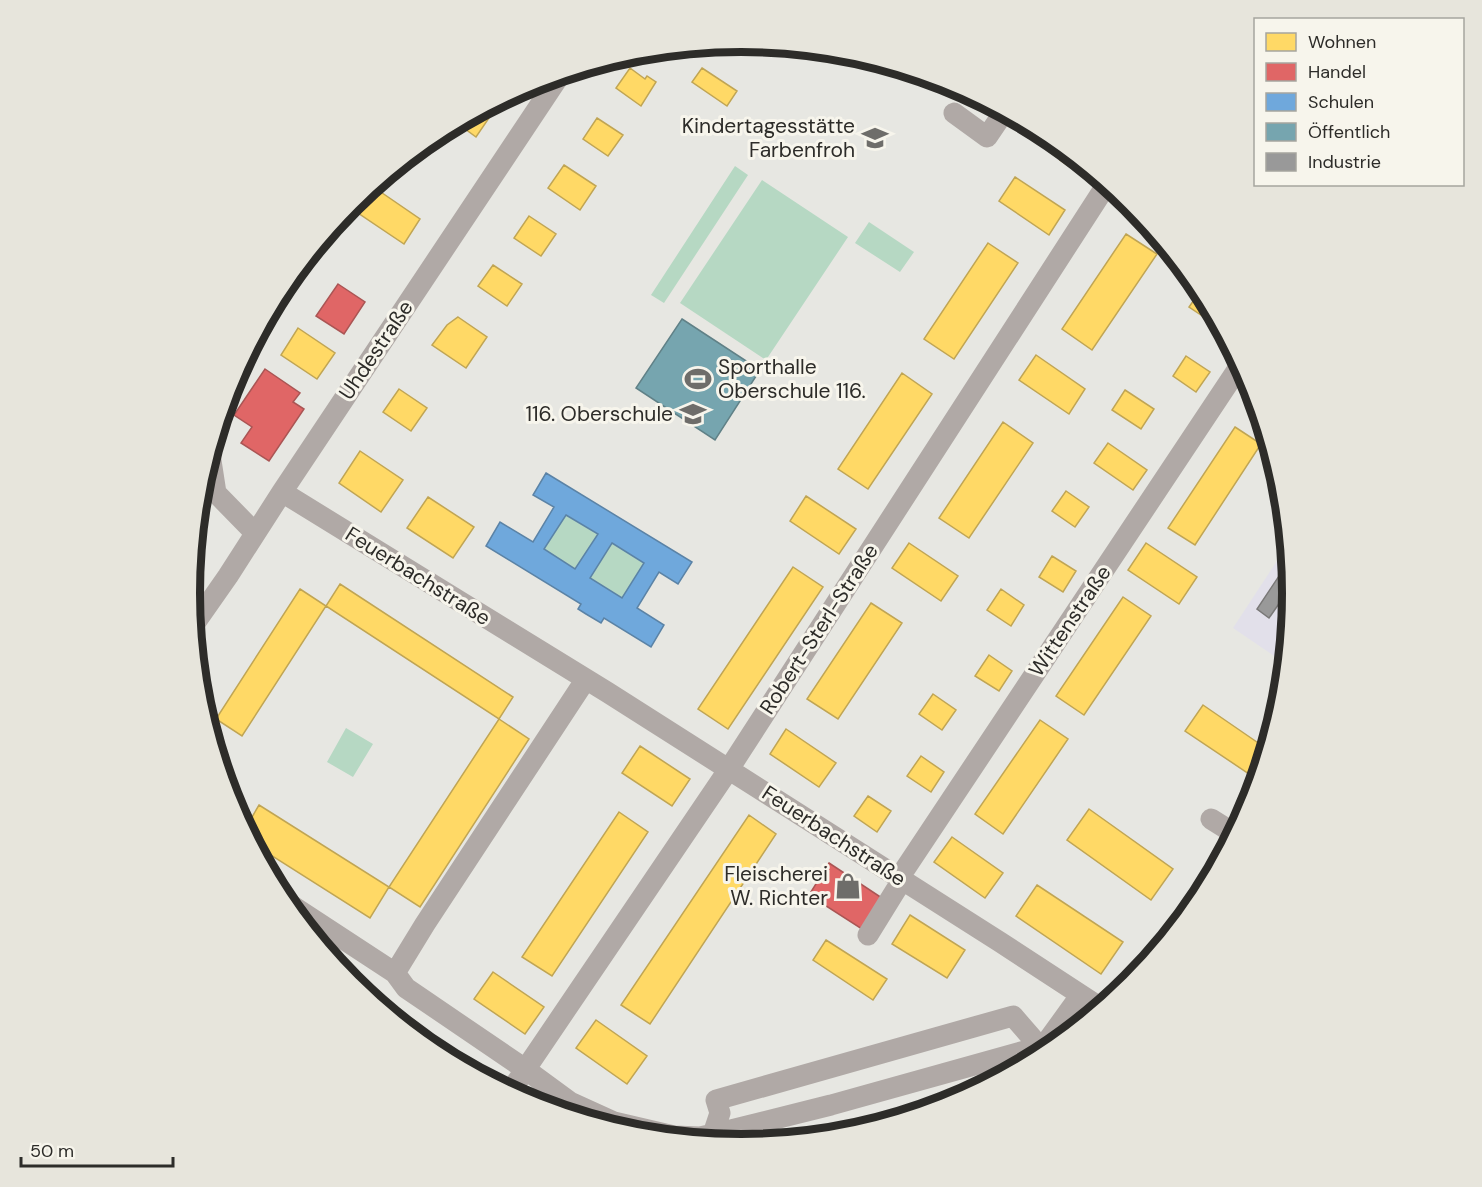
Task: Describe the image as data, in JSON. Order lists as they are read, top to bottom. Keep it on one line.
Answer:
{"streets":{"street":["Uhdestraße","Feuerbachstraße","Wittenstraße","Robert-Sterl-Straße"]},"crossings":[["Uhdestraße","Feuerbachstraße"],["Feuerbachstraße","Wittenstraße"],["Feuerbachstraße","Robert-Sterl-Straße"]],"places":{"school or university":["Kindertagesstätte Farbenfroh","116. Oberschule"],"sports":["Sporthalle Oberschule 116."],"shop":["Fleischerei W. Richter"]},"legend":["Wohnen","Handel","Schulen","Öffentlich","Industrie"],"scale_bar":"50 m"}
